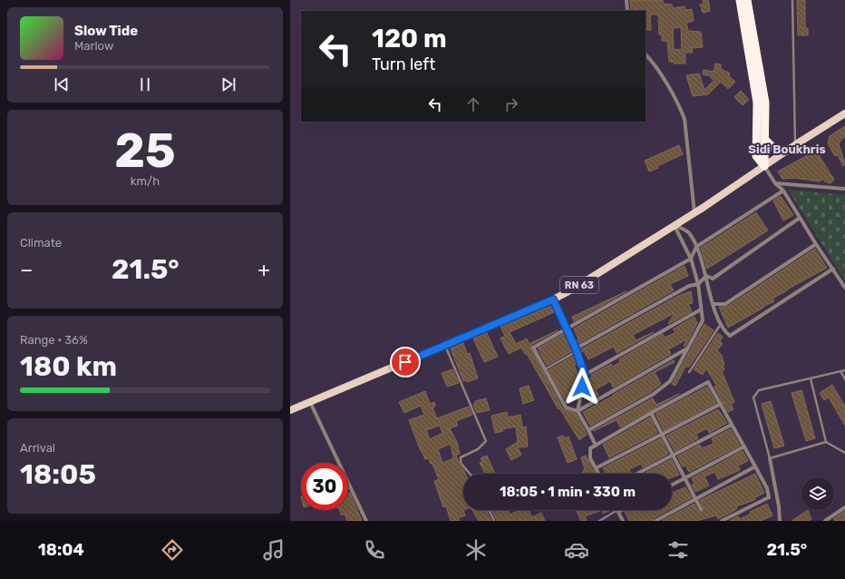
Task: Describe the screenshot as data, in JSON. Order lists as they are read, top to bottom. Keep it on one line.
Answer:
{"streets":{"main road":["RN 63"]},"districts":["Sidi Boukhris"],"page":{"turn":["120 m","Turn left"],"song":["Slow Tide","Marlow"],"tile":[["25","km/h"],"Climate",["Range · 36%","180 km"],["Arrival","18:05"]],"heat":["−","21.5°","+"],"limit":"30","trip":"18:05 · 1 min · 330 m","tabs":["18:04","21.5°"]}}
